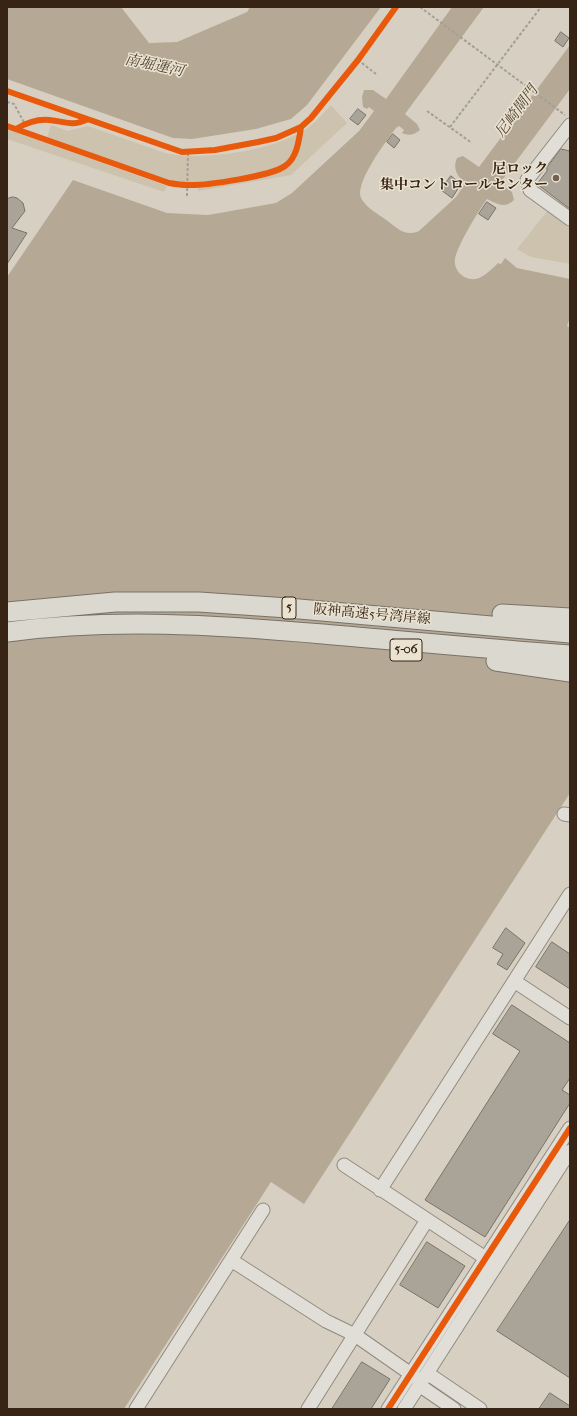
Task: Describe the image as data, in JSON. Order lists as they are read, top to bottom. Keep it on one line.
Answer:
{"streets":{"highway":["5","阪神高速5号湾岸線","5-06"]},"crossings":[["阪神高速5号湾岸線","5-06"]],"water":["南堀運河","尼崎閘門"],"places":["尼ロック 集中コントロールセンター"]}
